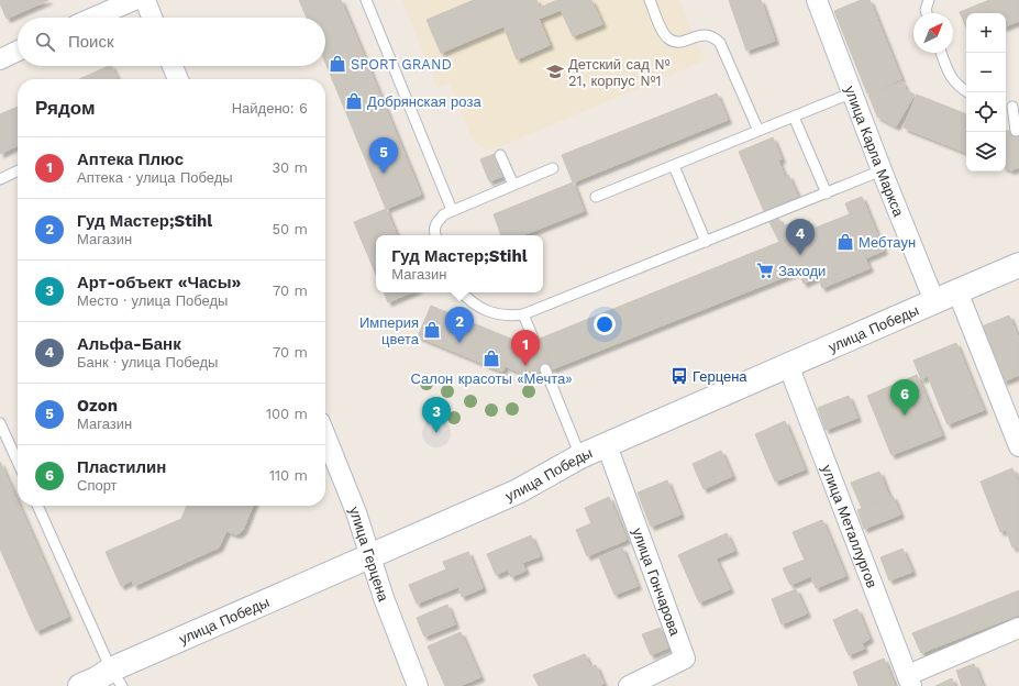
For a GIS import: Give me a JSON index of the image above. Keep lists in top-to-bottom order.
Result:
{
  "streets": {
    "street": [
      "улица Карла Маркса",
      "улица Победы",
      "улица Металлургов",
      "улица Герцена",
      "улица Гончарова"
    ]
  },
  "crossings": [
    ["улица Карла Маркса", "улица Победы"],
    ["улица Победы", "улица Металлургов"],
    ["улица Победы", "улица Герцена"],
    ["улица Победы", "улица Гончарова"]
  ],
  "places": {
    "shop": [
      "SPORT GRAND",
      "Добрянская роза",
      "Мебтаун",
      "Империя цвета",
      "Салон красоты «Мечта»"
    ],
    "school or university": ["Детский сад № 21, корпус №1"],
    "supermarket": ["Заходи"],
    "bus stop": ["Герцена"]
  },
  "north": "top right",
  "page": {
    "map_buttons": ["+", "−"],
    "search": "Поиск",
    "heading": ["Рядом", "Найдено: 6"],
    "list": [
      {
        "mark": "1",
        "name": "Аптека Плюс",
        "note": "Аптека · улица Победы",
        "value": "30 m"
      },
      {
        "mark": "2",
        "name": "Гуд Мастер;Stihl",
        "note": "Магазин",
        "value": "50 m"
      },
      {
        "mark": "3",
        "name": "Арт-объект «Часы»",
        "note": "Место · улица Победы",
        "value": "70 m"
      },
      {
        "mark": "4",
        "name": "Альфа-Банк",
        "note": "Банк · улица Победы",
        "value": "70 m"
      },
      {
        "mark": "5",
        "name": "Ozon",
        "note": "Магазин",
        "value": "100 m"
      },
      {
        "mark": "6",
        "name": "Пластилин",
        "note": "Спорт",
        "value": "110 m"
      }
    ],
    "pins": [
      "5",
      "4",
      "2",
      "1",
      "6",
      "3"
    ],
    "popup": ["Гуд Мастер;Stihl", "Магазин"]
  }
}
